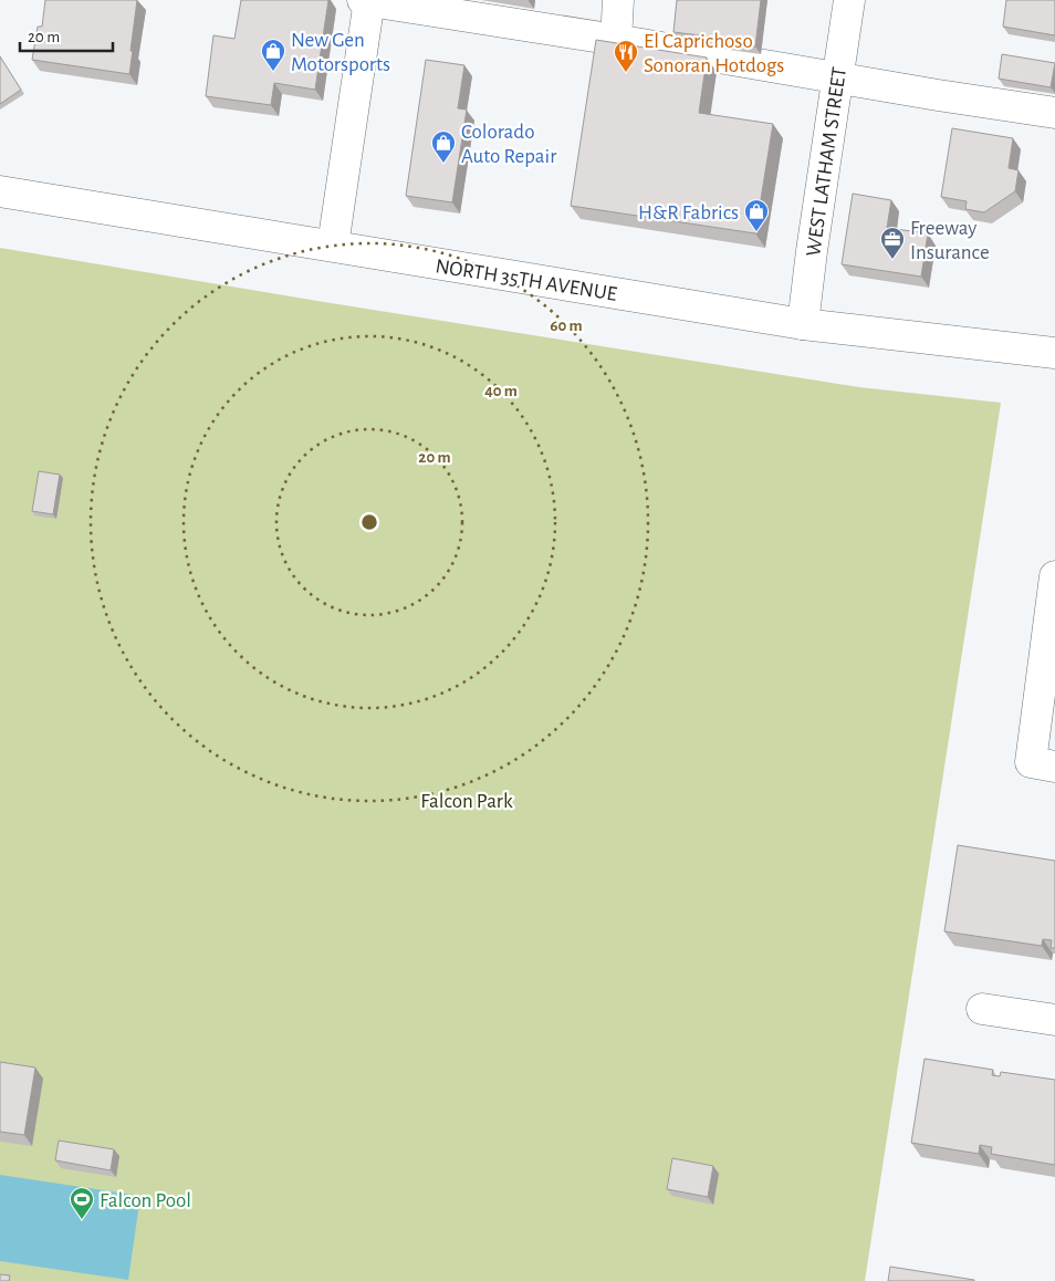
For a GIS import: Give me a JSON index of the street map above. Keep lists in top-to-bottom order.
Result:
{
  "streets": {
    "main road": ["WEST LATHAM STREET", "NORTH 35TH AVENUE"]
  },
  "crossings": [
    ["WEST LATHAM STREET", "NORTH 35TH AVENUE"]
  ],
  "parks": ["Falcon Park"],
  "places": {
    "shop": ["New Gen Motorsports", "Colorado Auto Repair", "H&R Fabrics"],
    "restaurant": ["El Caprichoso Sonoran Hotdogs"],
    "office": ["Freeway Insurance"],
    "sports": ["Falcon Pool"]
  },
  "scale_bar": "20 m",
  "rings": ["60 m", "40 m", "20 m"]
}
